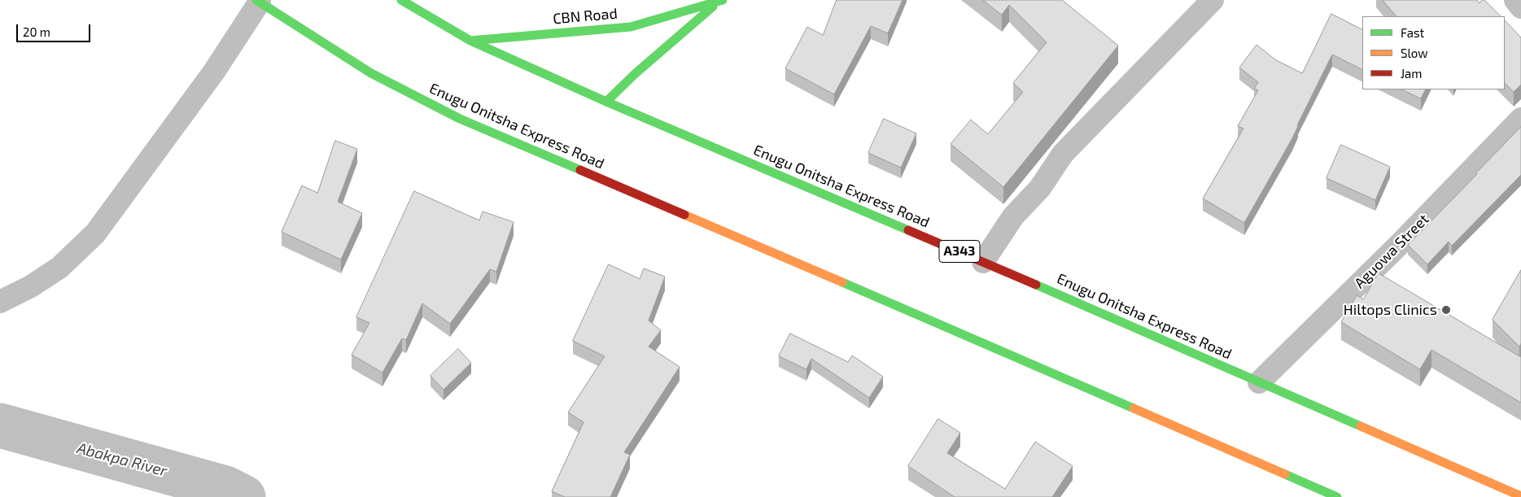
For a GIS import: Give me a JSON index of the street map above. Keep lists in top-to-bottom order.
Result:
{
  "streets": {
    "main road": ["CBN Road", "Enugu Onitsha Express Road", "A343"],
    "street": ["Aguowa Street"]
  },
  "crossings": [
    ["CBN Road", "Enugu Onitsha Express Road"],
    ["Enugu Onitsha Express Road", "Aguowa Street"]
  ],
  "water": ["Abakpa River"],
  "places": ["Hiltops Clinics"],
  "legend": ["Fast", "Slow", "Jam"],
  "scale_bar": "20 m"
}
